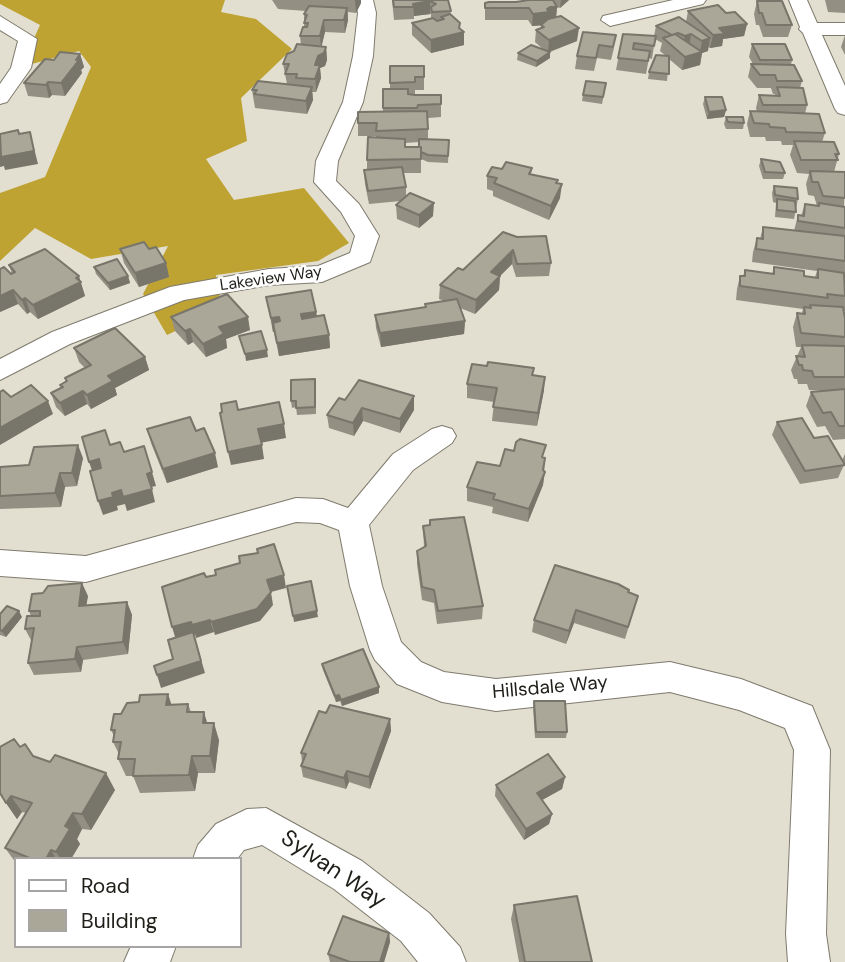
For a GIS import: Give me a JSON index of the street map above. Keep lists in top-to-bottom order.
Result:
{
  "streets": {
    "street": ["Lakeview Way", "Hillsdale Way", "Sylvan Way"]
  },
  "legend": ["Road", "Building"]
}
